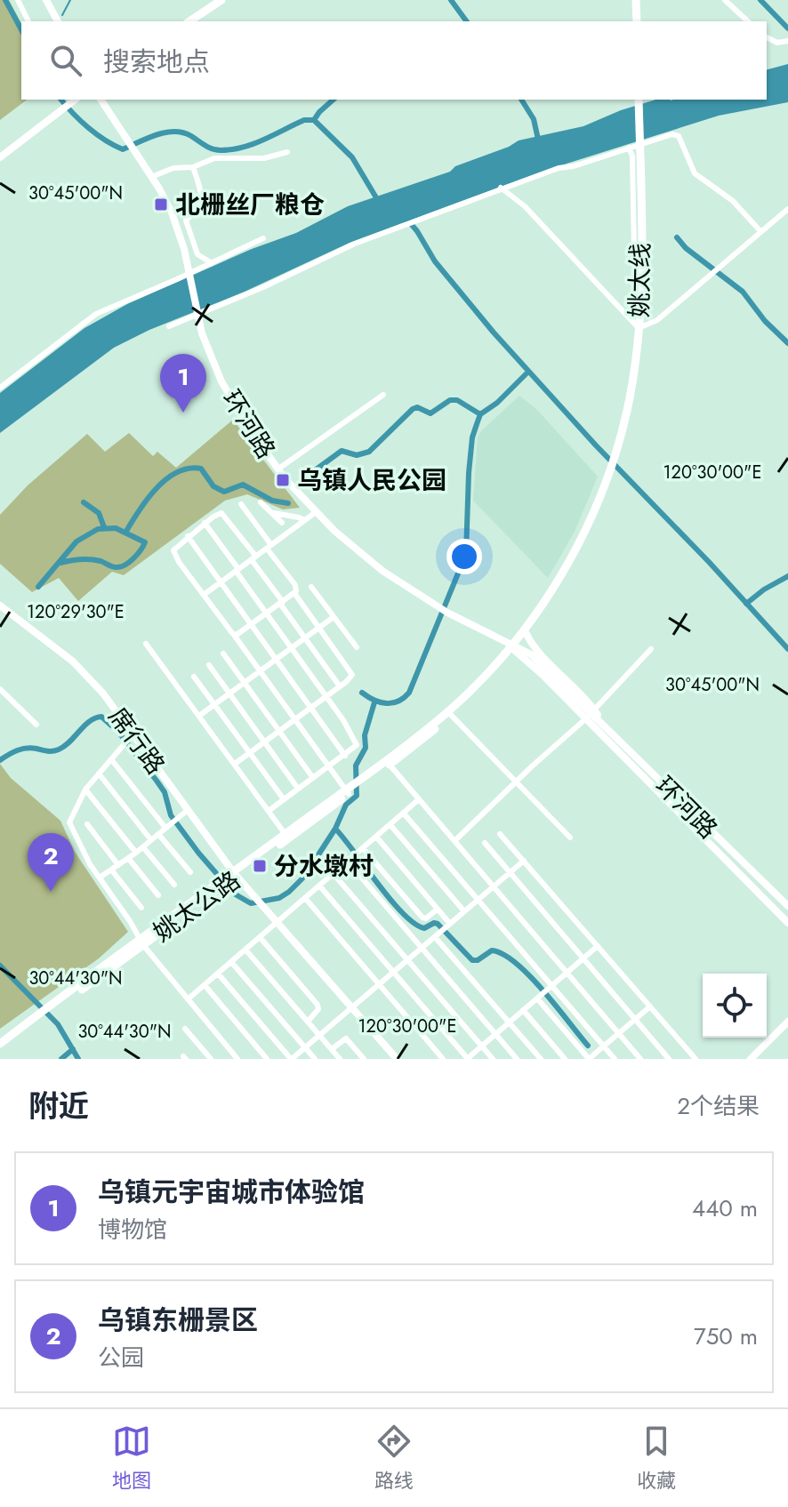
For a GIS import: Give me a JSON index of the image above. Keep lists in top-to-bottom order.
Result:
{
  "streets": {
    "main road": ["姚太线", "姚太公路"],
    "street": ["环河路", "席行路"]
  },
  "crossings": [
    ["姚太线", "环河路"],
    ["姚太线", "姚太公路"],
    ["环河路", "姚太公路"],
    ["席行路", "姚太公路"]
  ],
  "places": {
    "transit": ["北栅丝厂粮仓", "乌镇人民公园", "分水墩村"]
  },
  "page": {
    "search": "搜索地点",
    "pins": ["1", "2"],
    "heading": ["附近", "2个结果"],
    "list": [
      {
        "mark": "1",
        "name": "乌镇元宇宙城市体验馆",
        "note": "博物馆",
        "value": "440 m"
      },
      {
        "mark": "2",
        "name": "乌镇东栅景区",
        "note": "公园",
        "value": "750 m"
      }
    ],
    "nav": ["地图", "路线", "收藏"]
  },
  "coordinates": [
    "30°45'00\"N",
    "120°30'00\"E",
    "120°29'30\"E",
    "30°44'30\"N"
  ]
}
